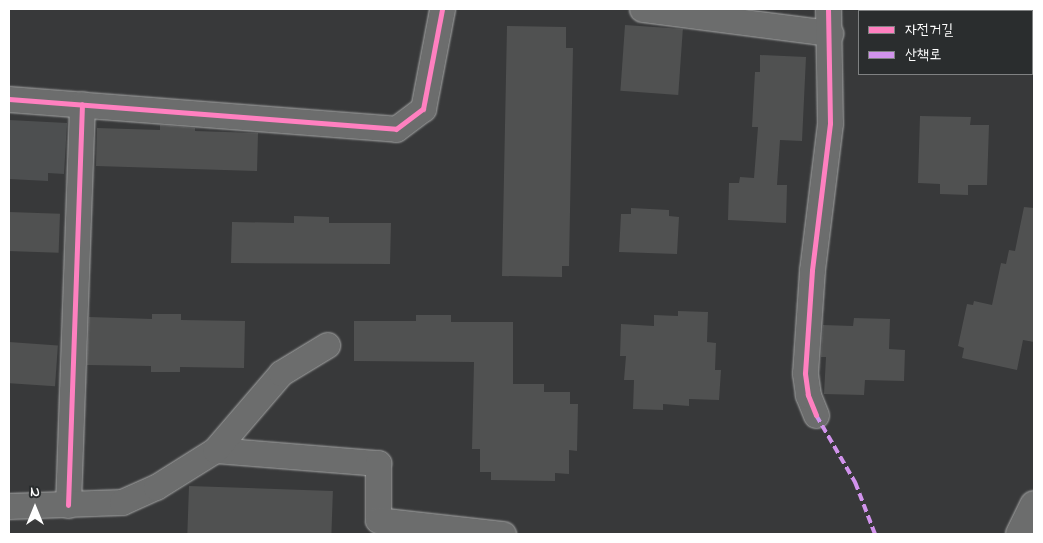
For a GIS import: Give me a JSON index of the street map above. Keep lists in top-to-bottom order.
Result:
{
  "legend": ["자전거길", "산책로"],
  "north": "top"
}
